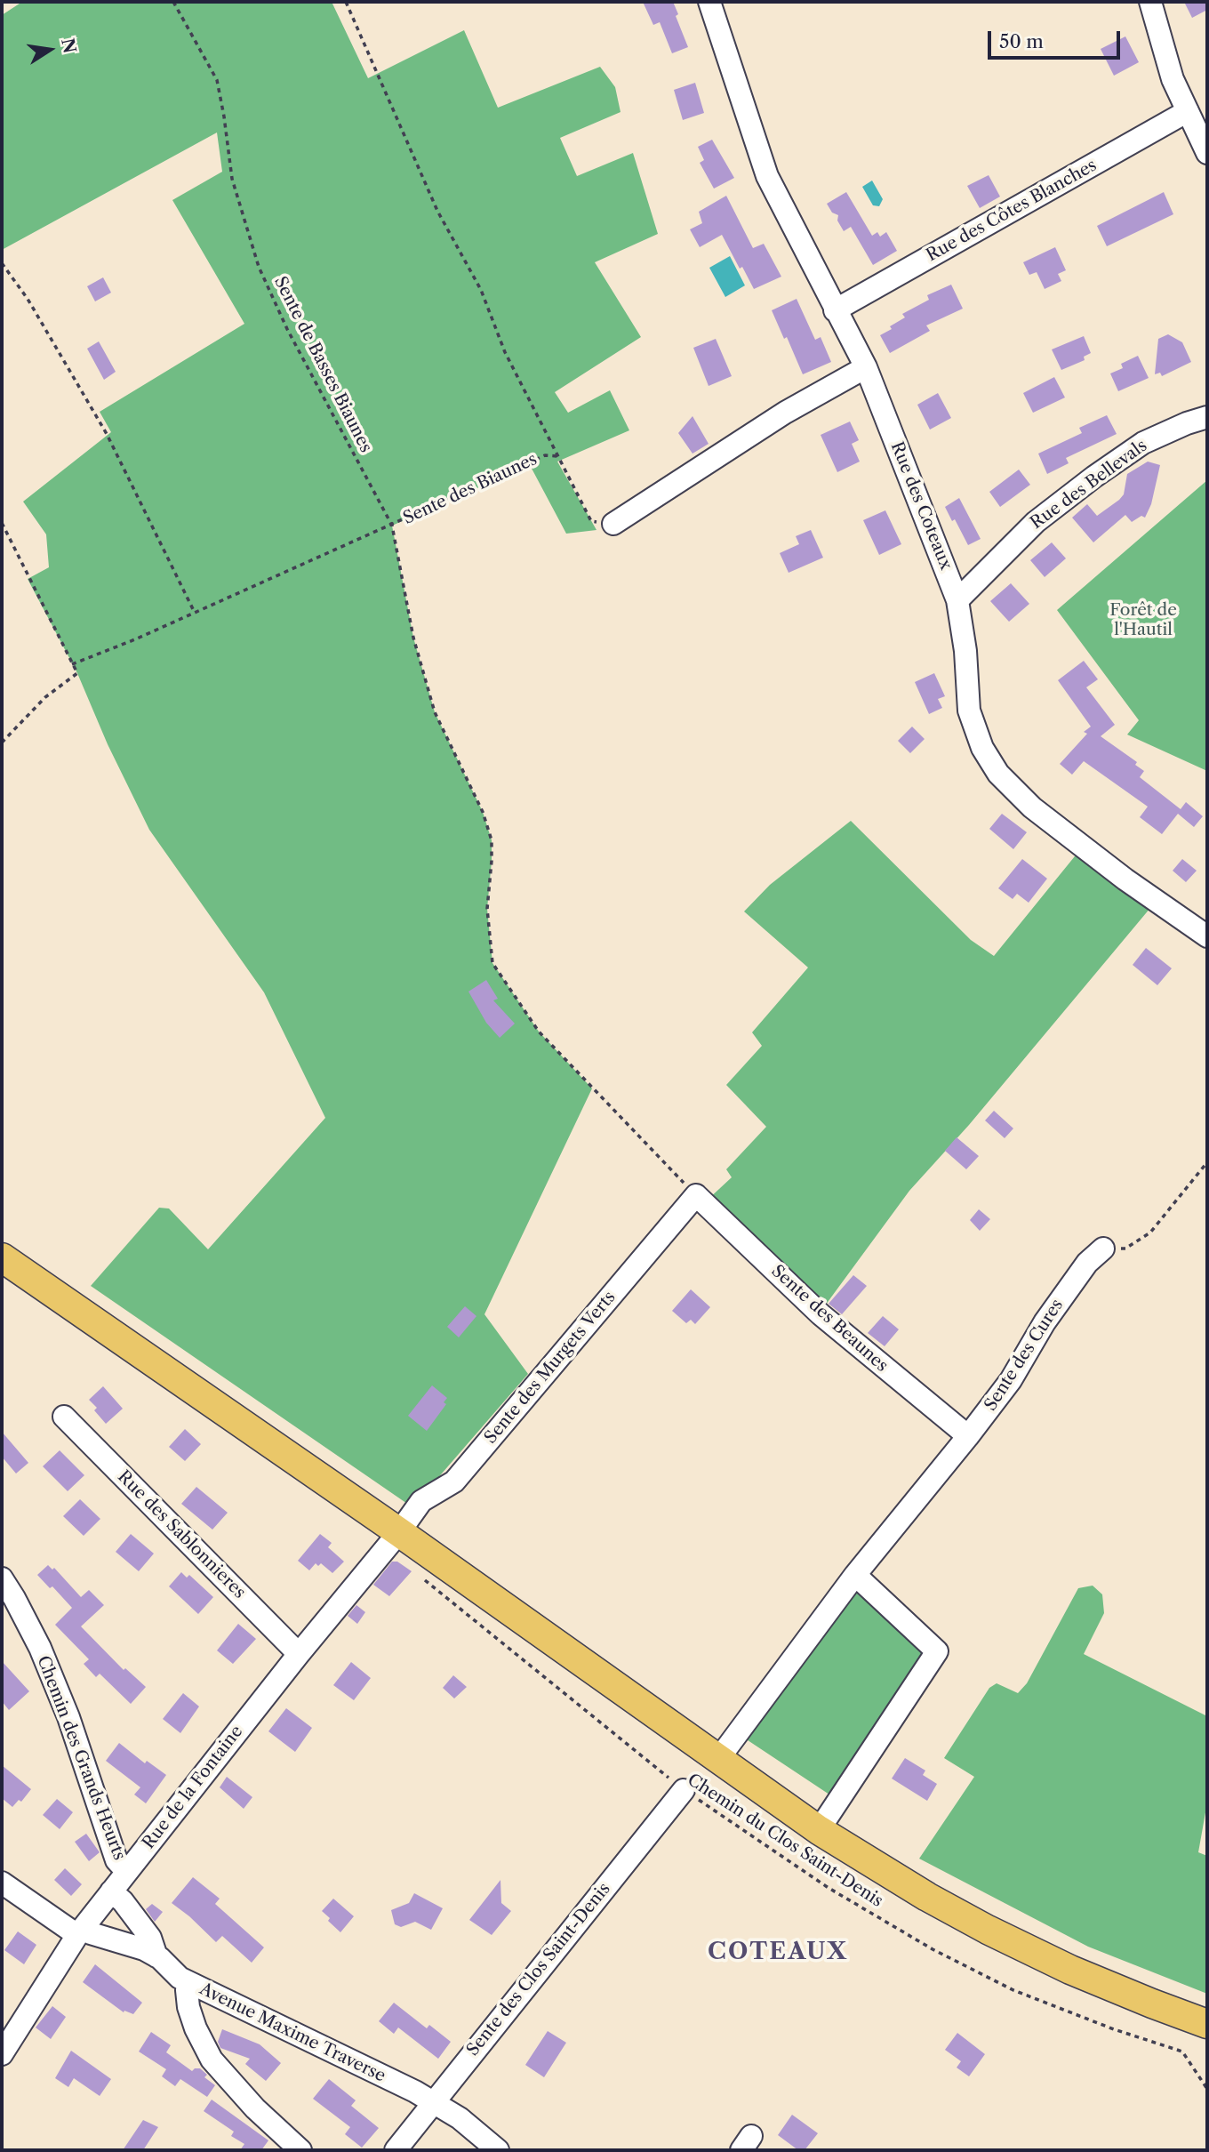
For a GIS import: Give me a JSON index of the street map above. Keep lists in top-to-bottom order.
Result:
{
  "streets": {
    "street": [
      "Rue des Côtes Blanches",
      "Rue des Bellevals",
      "Rue des Coteaux",
      "Sente des Beaunes",
      "Sente des Cures",
      "Sente des Murgets Verts",
      "Rue des Sablonnieres",
      "Chemin des Grands Heurts",
      "Rue de la Fontaine",
      "Sente des Clos Saint-Denis",
      "Avenue Maxime Traverse"
    ],
    "path": ["Sente de Basses Biaunes", "Sente des Biaunes", "Chemin du Clos Saint-Denis"]
  },
  "crossings": [
    ["Rue des Côtes Blanches", "Rue des Coteaux"],
    ["Sente de Basses Biaunes", "Sente des Biaunes"],
    ["Sente de Basses Biaunes", "Sente des Beaunes"],
    ["Sente de Basses Biaunes", "Sente des Murgets Verts"],
    ["Rue des Bellevals", "Rue des Coteaux"],
    ["Sente des Beaunes", "Sente des Cures"],
    ["Sente des Beaunes", "Sente des Murgets Verts"],
    ["Sente des Murgets Verts", "Rue de la Fontaine"],
    ["Rue des Sablonnieres", "Rue de la Fontaine"],
    ["Chemin des Grands Heurts", "Rue de la Fontaine"],
    ["Rue de la Fontaine", "Avenue Maxime Traverse"],
    ["Chemin du Clos Saint-Denis", "Sente des Clos Saint-Denis"],
    ["Sente des Clos Saint-Denis", "Avenue Maxime Traverse"]
  ],
  "districts": ["COTEAUX"],
  "parks": ["Forêt de l'Hautil"],
  "scale_bar": "50 m",
  "north": "right"
}
